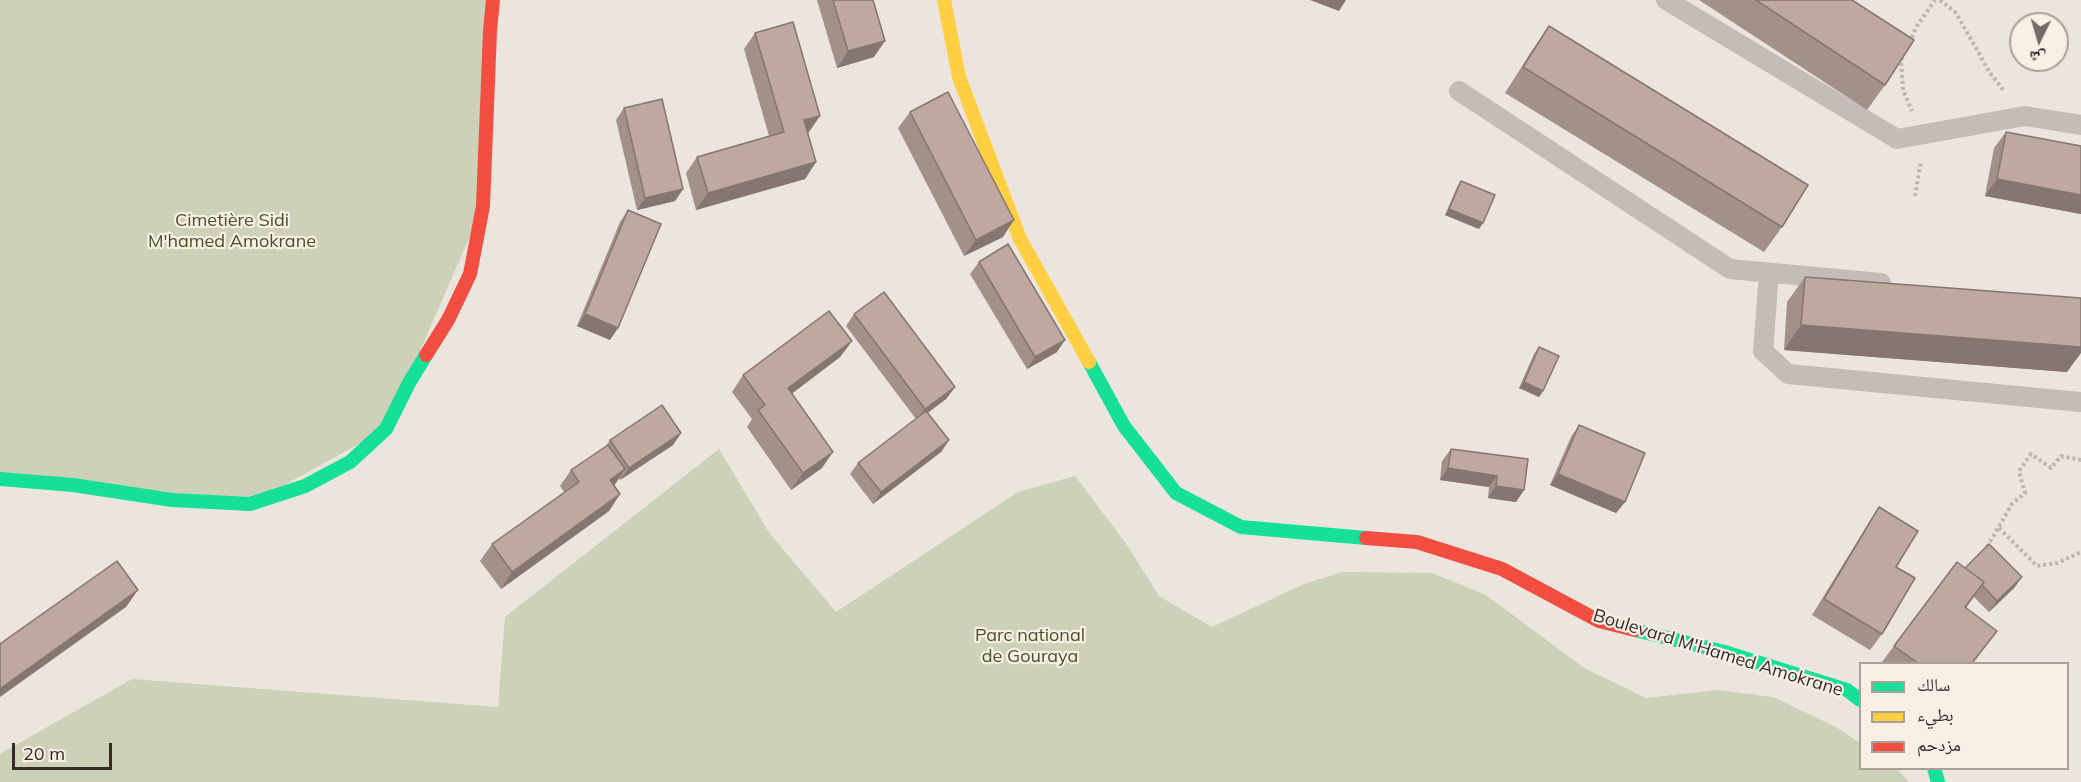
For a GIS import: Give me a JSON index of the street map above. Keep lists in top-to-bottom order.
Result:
{
  "streets": {
    "main road": ["Boulevard M'Hamed Amokrane"]
  },
  "parks": ["Cimetière Sidi M'hamed Amokrane", "Parc national de Gouraya"],
  "legend": ["سالك", "بطيء", "مزدحم"],
  "scale_bar": "20 m",
  "north": "bottom"
}
